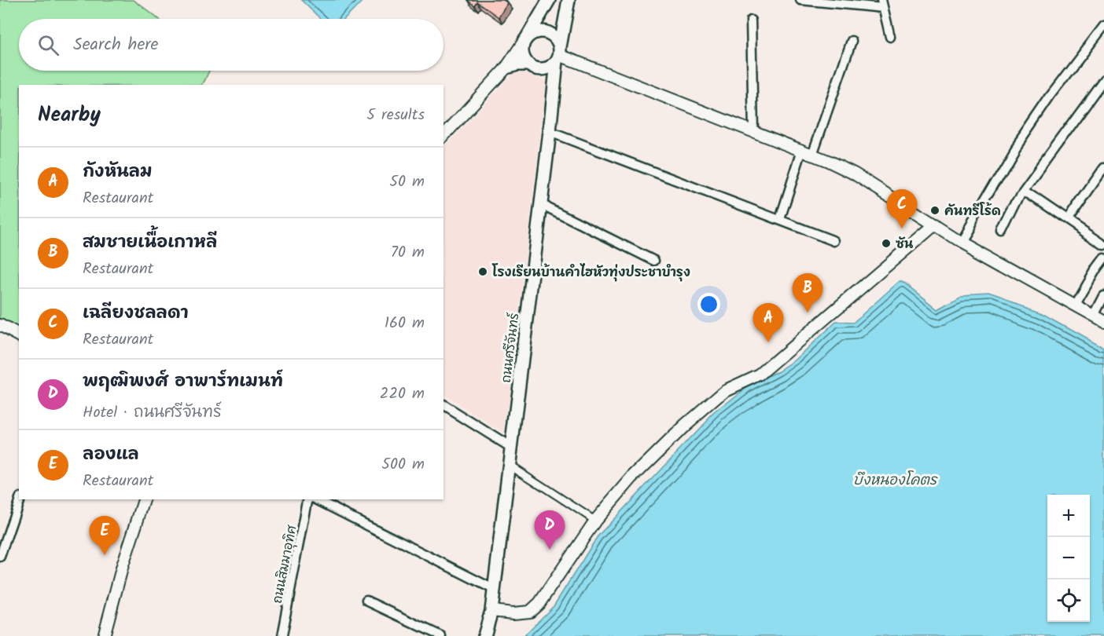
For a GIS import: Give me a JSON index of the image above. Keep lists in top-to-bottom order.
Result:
{
  "streets": {
    "main road": ["ถนนศรีจันทร์"],
    "street": ["ถนนสิมมาอุทิศ"]
  },
  "water": ["บึงหนองโคตร"],
  "places": ["คันทรีโร้ด", "ซัน", "โรงเรียนบ้านคำไฮหัวทุ่งประชาบำรุง"],
  "page": {
    "search": "Search here",
    "heading": ["Nearby", "5 results"],
    "list": [
      {
        "mark": "A",
        "name": "กังหันลม",
        "note": "Restaurant",
        "value": "50 m"
      },
      {
        "mark": "B",
        "name": "สมชายเนื้อเกาหลี",
        "note": "Restaurant",
        "value": "70 m"
      },
      {
        "mark": "C",
        "name": "เฉลียงชลลดา",
        "note": "Restaurant",
        "value": "160 m"
      },
      {
        "mark": "D",
        "name": "พฤฒิพงศ์ อาพาร์ทเมนท์",
        "note": "Hotel · ถนนศรีจันทร์",
        "value": "220 m"
      },
      {
        "mark": "E",
        "name": "ลองแล",
        "note": "Restaurant",
        "value": "500 m"
      }
    ],
    "pins": [
      "C",
      "B",
      "A",
      "D",
      "E"
    ],
    "map_buttons": ["+", "−"]
  }
}
